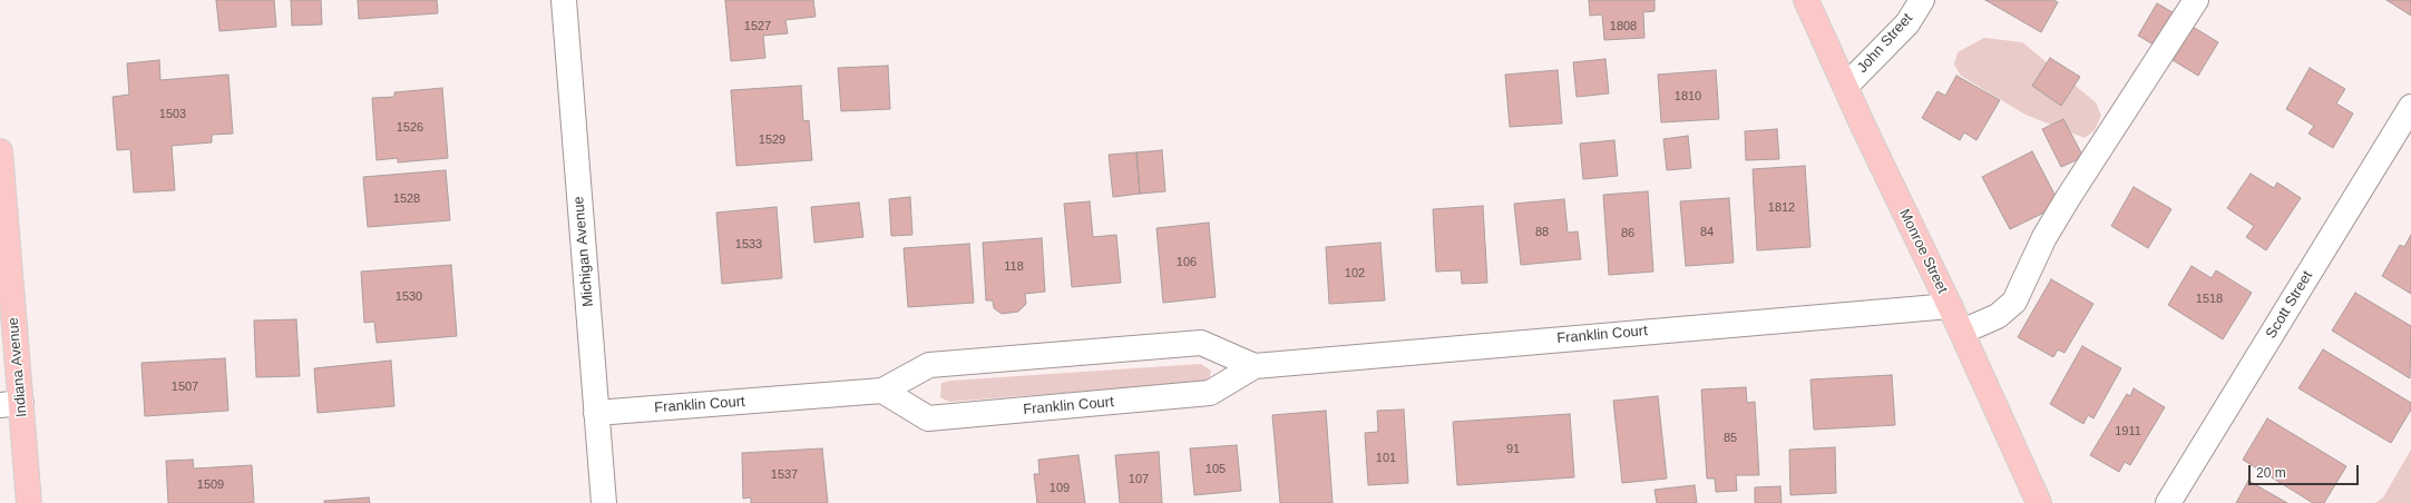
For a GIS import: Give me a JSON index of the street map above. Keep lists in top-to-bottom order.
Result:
{
  "streets": {
    "main road": ["Monroe Street", "Indiana Avenue"],
    "street": [
      "John Street",
      "Michigan Avenue",
      "Scott Street",
      "Franklin Court"
    ]
  },
  "crossings": [
    ["John Street", "Monroe Street"],
    ["Michigan Avenue", "Franklin Court"],
    ["Monroe Street", "Franklin Court"]
  ],
  "house_numbers": [
    "1527",
    "1808",
    "1810",
    "1503",
    "1526",
    "1529",
    "1528",
    "1812",
    "88",
    "84",
    "86",
    "1533",
    "106",
    "118",
    "102",
    "1530",
    "1518",
    "1507",
    "1911",
    "85",
    "91",
    "101",
    "105",
    "1537",
    "107",
    "1509",
    "109"
  ],
  "scale_bar": "20 m"
}
